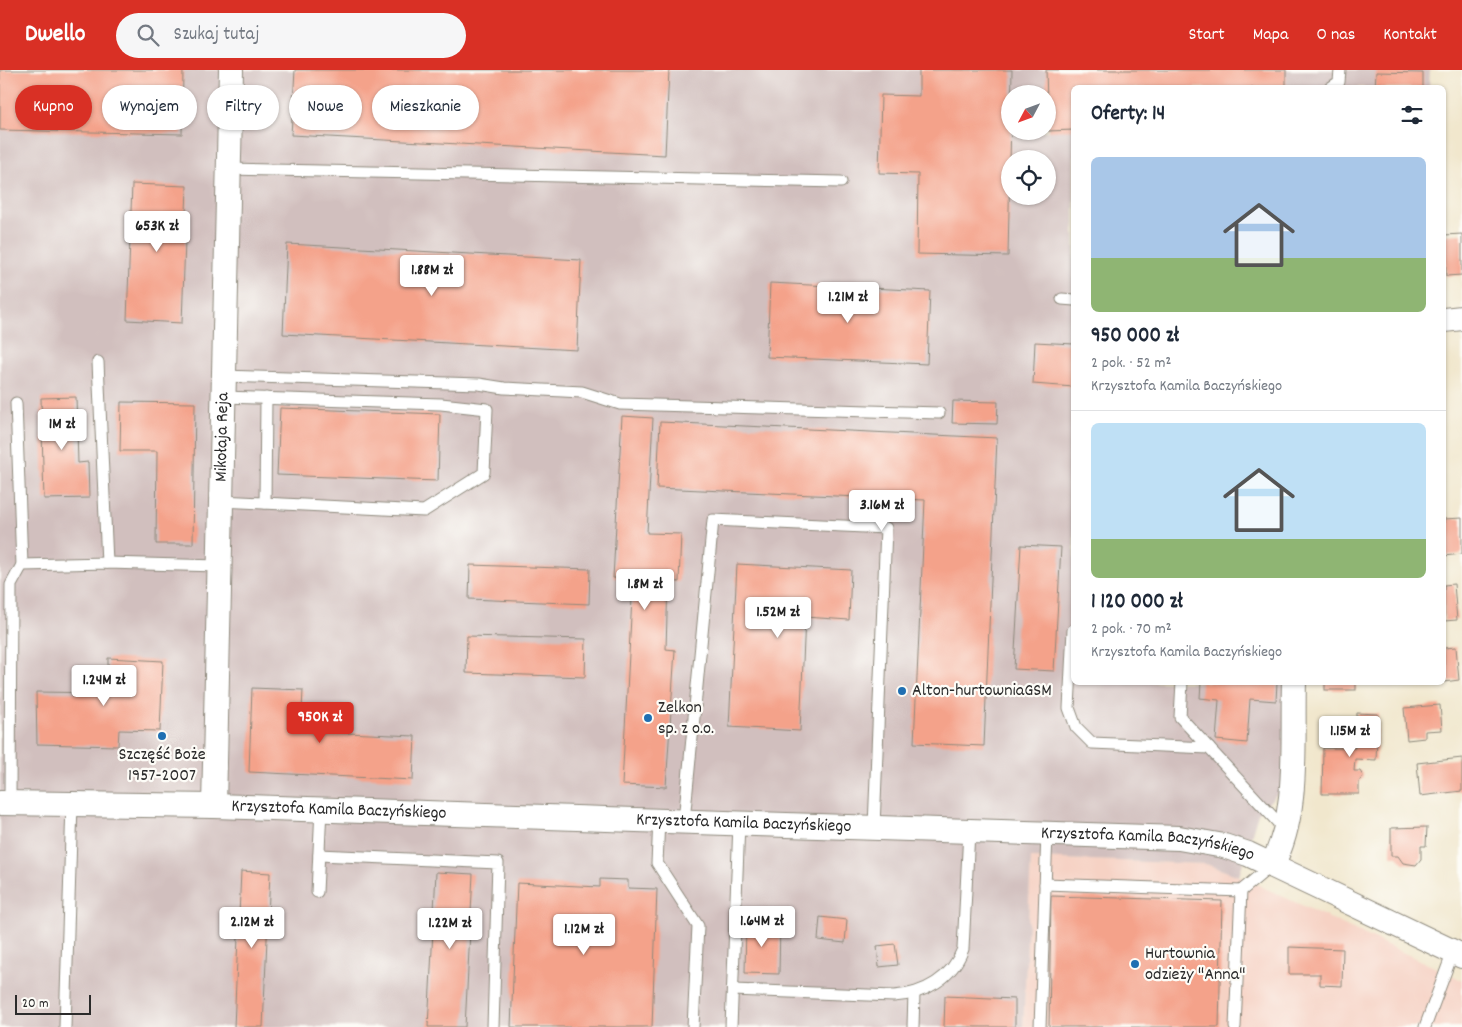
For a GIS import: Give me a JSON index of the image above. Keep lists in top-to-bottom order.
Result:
{
  "streets": {
    "street": ["Mikołaja Reja", "Krzysztofa Kamila Baczyńskiego"]
  },
  "crossings": [
    ["Mikołaja Reja", "Krzysztofa Kamila Baczyńskiego"]
  ],
  "places": [
    "Alton-hurtowniaGSM",
    "Zelkon sp. z o.o.",
    "Szczęść Boże 1957-2007",
    "Hurtownia odzieży \"Anna\""
  ],
  "scale_bar": "20 m",
  "north": "bottom left",
  "page": {
    "header": "Dwello",
    "search": "Szukaj tutaj",
    "nav": [
      "Start",
      "Mapa",
      "O nas",
      "Kontakt"
    ],
    "chip": [
      "Kupno",
      "Wynajem",
      "Filtry",
      "Nowe",
      "Mieszkanie"
    ],
    "heading": "Oferty: 14",
    "list": [
      {
        "name": "950 000 zł",
        "note": "2 pok. · 52 m² · Krzysztofa Kamila Baczyńskiego"
      },
      {
        "name": "1 120 000 zł",
        "note": "2 pok. · 70 m² · Krzysztofa Kamila Baczyńskiego"
      }
    ],
    "price": [
      "653K zł",
      "1.88M zł",
      "1.21M zł",
      "1M zł",
      "3.16M zł",
      "1.8M zł",
      "1.52M zł",
      "1.24M zł",
      "950K zł",
      "1.15M zł",
      "1.64M zł",
      "2.12M zł",
      "1.22M zł",
      "1.12M zł"
    ],
    "scale": "20 m"
  }
}
